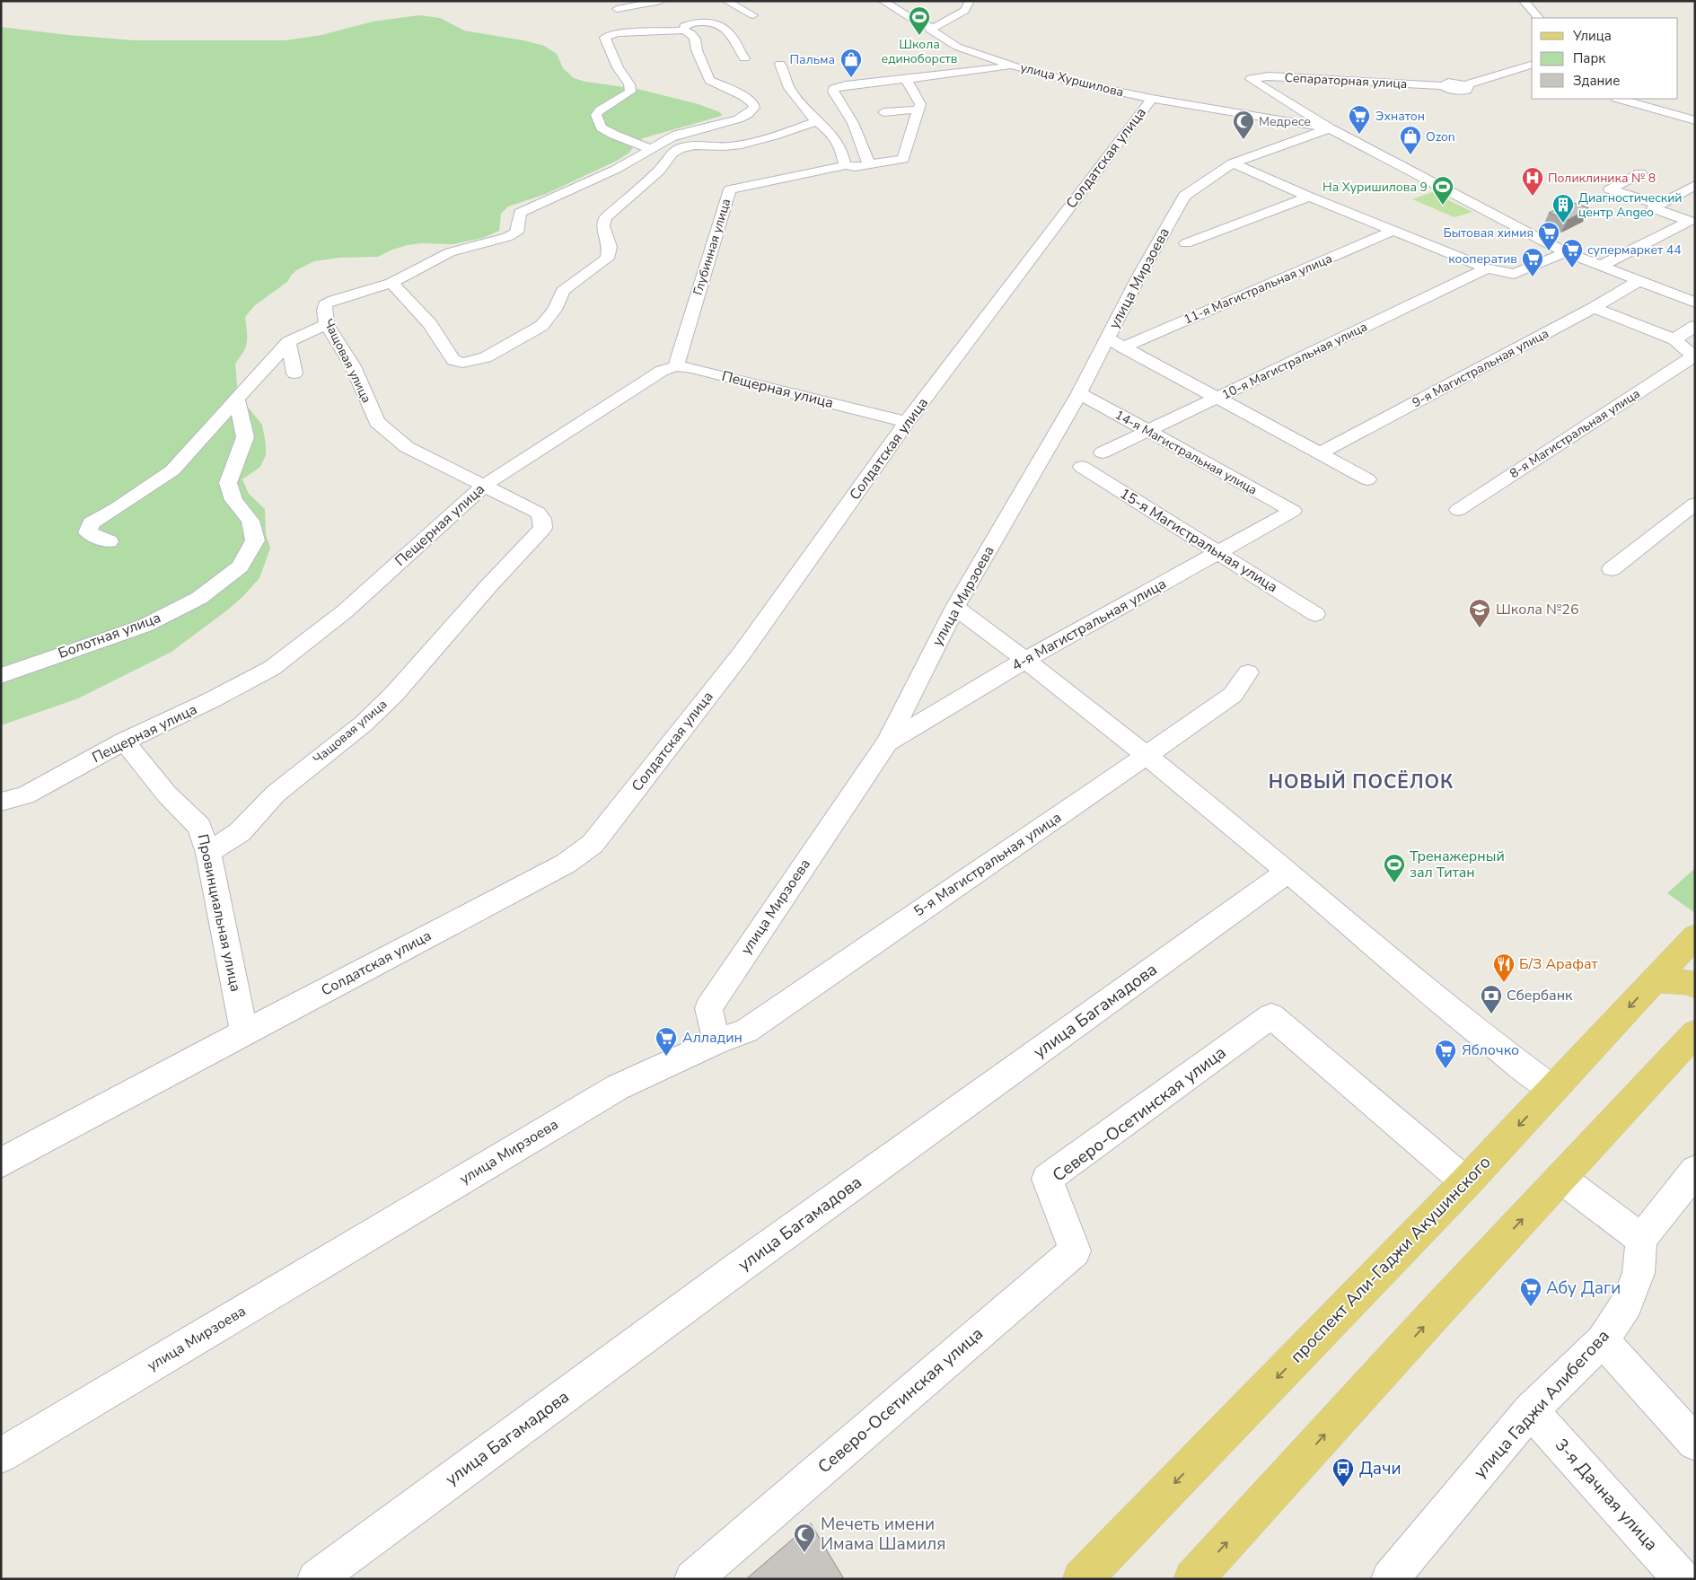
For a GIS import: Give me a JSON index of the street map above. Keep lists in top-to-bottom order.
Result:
{
  "streets": {
    "main road": ["проспект Али-Гаджи Акушинского"],
    "street": [
      "улица Хуршилова",
      "Сепараторная улица",
      "Солдатская улица",
      "Глубинная улица",
      "улица Мирзоева",
      "11-я Магистральная улица",
      "Чащовая улица",
      "10-я Магистральная улица",
      "9-я Магистральная улица",
      "Пещерная улица",
      "8-я Магистральная улица",
      "14-я Магистральная улица",
      "15-я Магистральная улица",
      "4-я Магистральная улица",
      "Болотная улица",
      "5-я Магистральная улица",
      "Провинциальная улица",
      "улица Багамадова",
      "Северо-Осетинская улица",
      "улица Гаджи Алибегова",
      "3-я Дачная улица"
    ]
  },
  "crossings": [
    ["улица Хуршилова", "Сепараторная улица"],
    ["улица Хуршилова", "Солдатская улица"],
    ["улица Хуршилова", "улица Мирзоева"],
    ["Сепараторная улица", "улица Мирзоева"],
    ["Солдатская улица", "Пещерная улица"],
    ["Солдатская улица", "Провинциальная улица"],
    ["Глубинная улица", "Пещерная улица"],
    ["улица Мирзоева", "11-я Магистральная улица"],
    ["улица Мирзоева", "14-я Магистральная улица"],
    ["улица Мирзоева", "4-я Магистральная улица"],
    ["улица Мирзоева", "5-я Магистральная улица"],
    ["Чащовая улица", "Пещерная улица"],
    ["Чащовая улица", "Провинциальная улица"],
    ["10-я Магистральная улица", "14-я Магистральная улица"],
    ["Пещерная улица", "Провинциальная улица"],
    ["14-я Магистральная улица", "4-я Магистральная улица"],
    ["15-я Магистральная улица", "4-я Магистральная улица"],
    ["Северо-Осетинская улица", "проспект Али-Гаджи Акушинского"],
    ["улица Гаджи Алибегова", "3-я Дачная улица"]
  ],
  "districts": ["НОВЫЙ ПОСЁЛОК"],
  "places": {
    "sports": ["Школа единоборств", "На Хуришилова 9", "Тренажерный зал Титан"],
    "shop": ["Пальма", "Ozon"],
    "supermarket": [
      "Эхнатон",
      "Бытовая химия",
      "супермаркет 44",
      "кооператив",
      "Алладин",
      "Яблочко",
      "Абу Даги"
    ],
    "mosque": ["Медресе", "Мечеть имени Имама Шамиля"],
    "hospital": ["Поликлиника № 8"],
    "building": ["Диагностический центр Angeo"],
    "school or university": ["Школа №26"],
    "restaurant": ["Б/З Арафат"],
    "bank": ["Сбербанк"],
    "bus stop": ["Дачи"]
  },
  "legend": ["Улица", "Парк", "Здание"]
}
